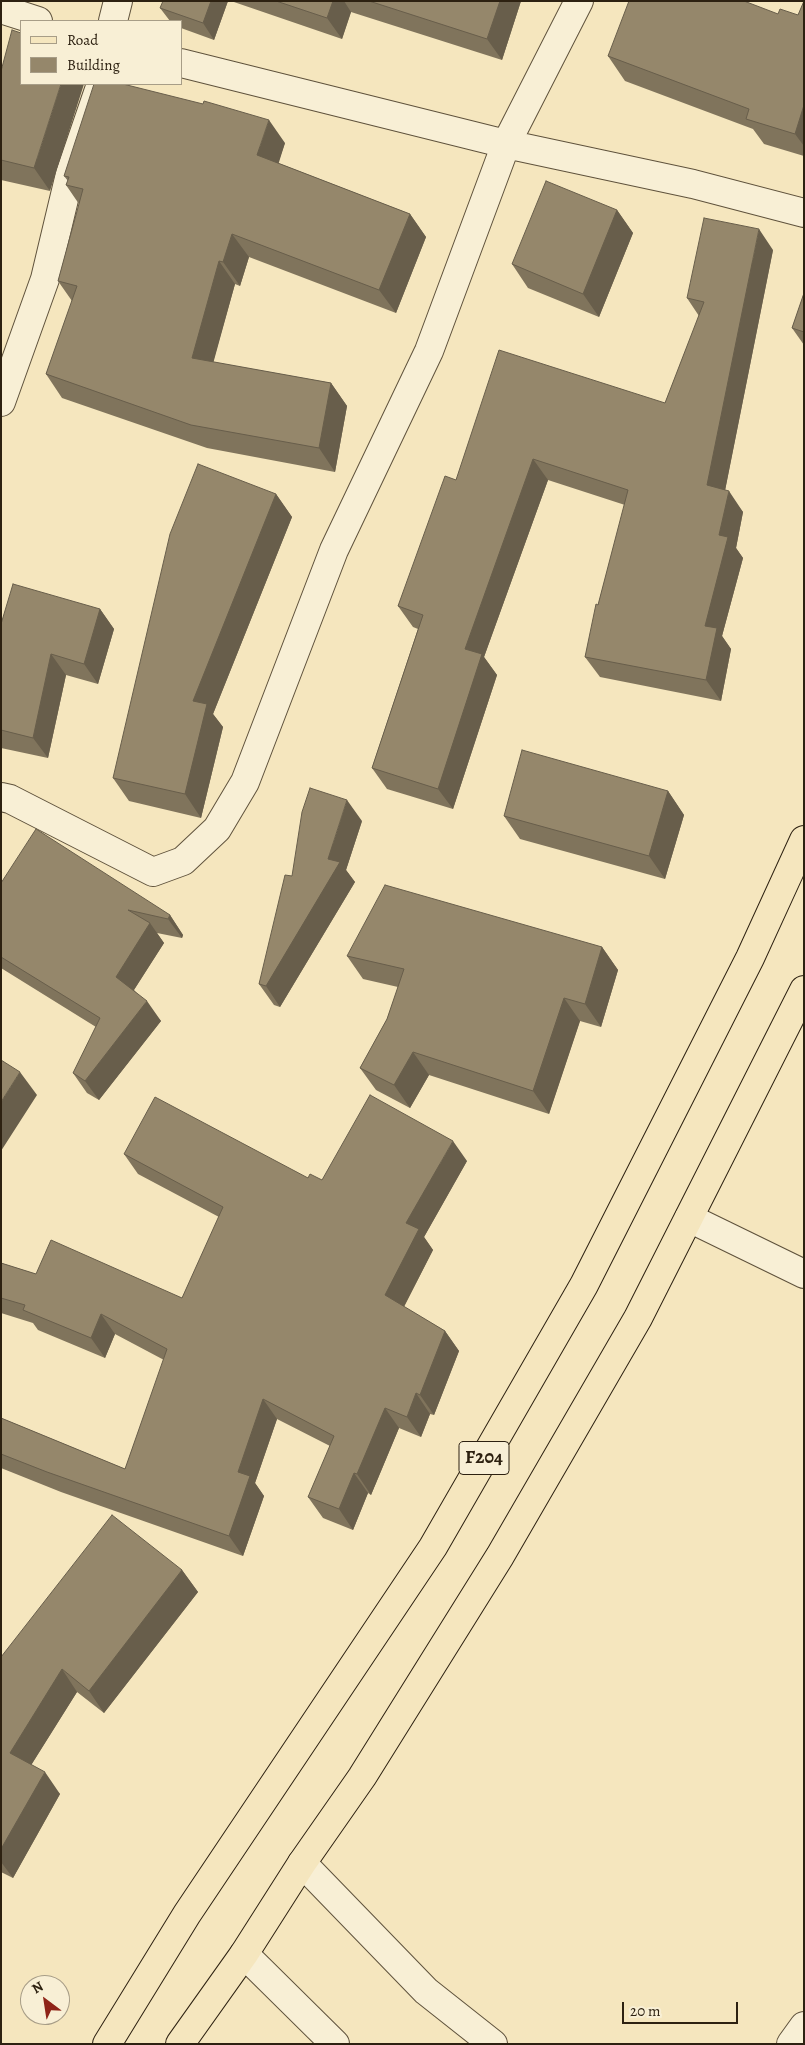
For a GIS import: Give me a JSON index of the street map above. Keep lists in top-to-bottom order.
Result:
{
  "streets": {
    "main road": ["F204"]
  },
  "legend": ["Road", "Building"],
  "scale_bar": "20 m",
  "north": "top left"
}
